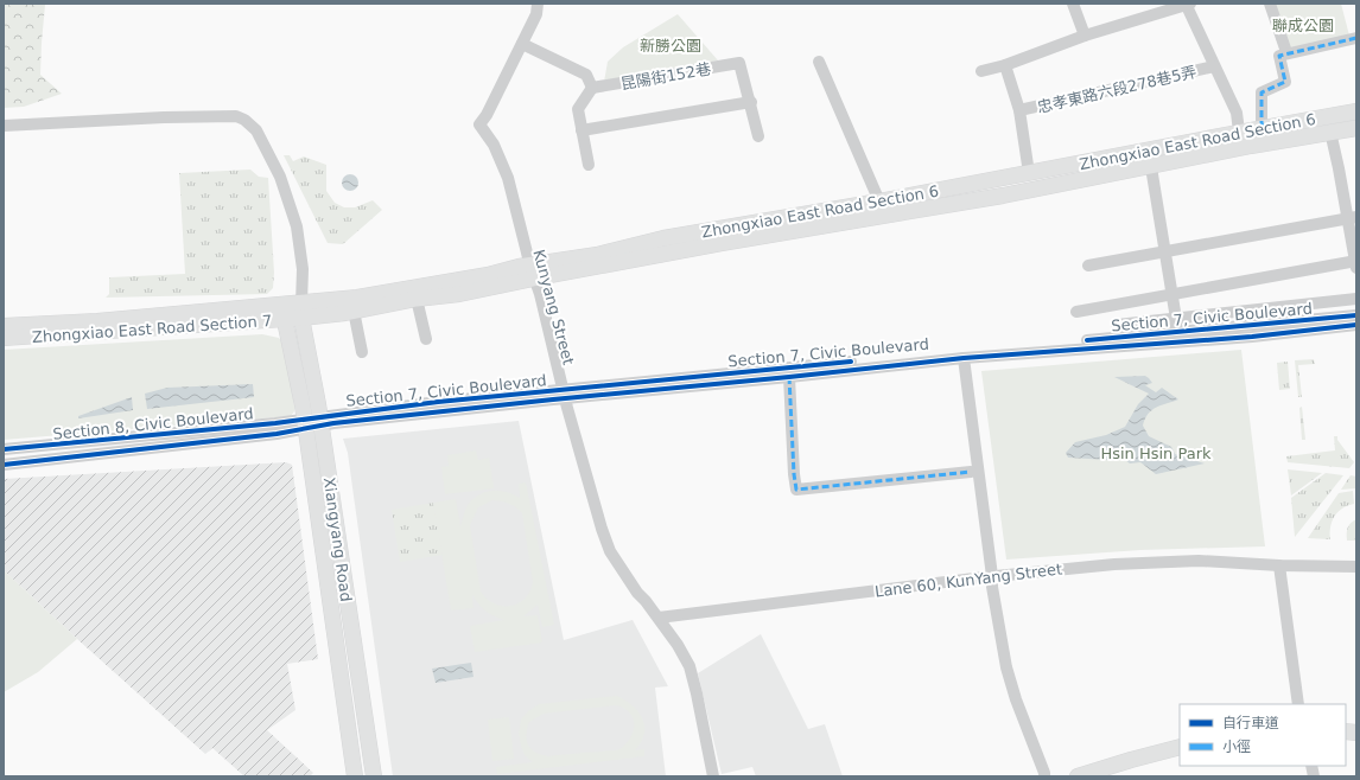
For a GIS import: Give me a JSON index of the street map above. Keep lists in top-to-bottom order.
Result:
{
  "streets": {
    "main road": ["Zhongxiao East Road Section 6", "Zhongxiao East Road Section 7", "Xiangyang Road"],
    "street": [
      "昆陽街152巷",
      "忠孝東路六段278巷5弄",
      "Kunyang Street",
      "Section 7, Civic Boulevard",
      "Section 8, Civic Boulevard",
      "Lane 60, KunYang Street"
    ]
  },
  "crossings": [
    ["Zhongxiao East Road Section 6", "Kunyang Street"],
    ["Zhongxiao East Road Section 6", "Zhongxiao East Road Section 7"],
    ["Zhongxiao East Road Section 6", "Xiangyang Road"],
    ["Kunyang Street", "Section 7, Civic Boulevard"],
    ["Kunyang Street", "Lane 60, KunYang Street"],
    ["Section 7, Civic Boulevard", "Section 8, Civic Boulevard"],
    ["Section 7, Civic Boulevard", "Xiangyang Road"],
    ["Zhongxiao East Road Section 7", "Xiangyang Road"],
    ["Section 8, Civic Boulevard", "Xiangyang Road"]
  ],
  "parks": ["聯成公園", "新勝公園", "Hsin Hsin Park"],
  "legend": ["自行車道", "小徑"]
}
